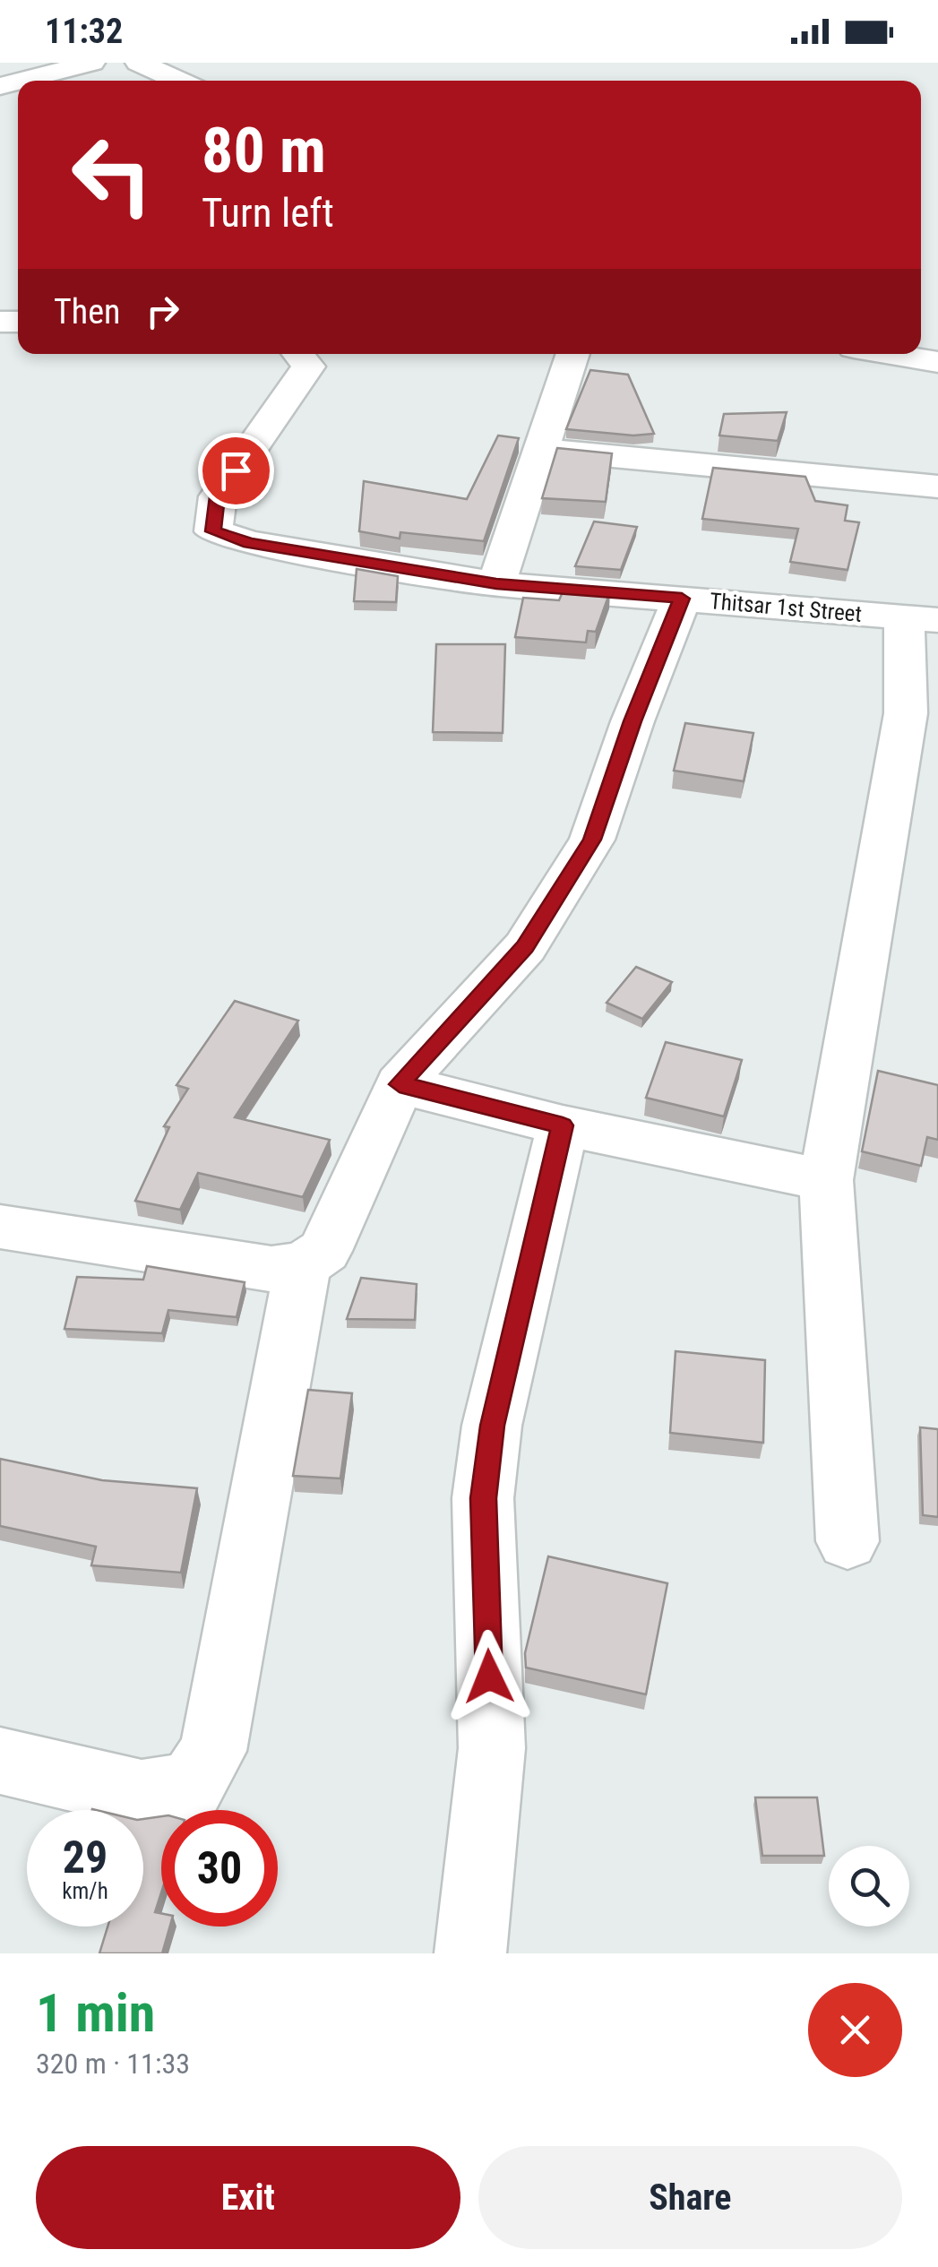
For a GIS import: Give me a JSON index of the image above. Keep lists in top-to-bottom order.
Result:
{
  "streets": {
    "street": ["Thitsar 1st Street"]
  },
  "page": {
    "status": "11:32",
    "turn": ["80 m", "Turn left"],
    "then": "Then",
    "speed": "29 km/h",
    "limit": "30",
    "heading": ["1 min", "320 m · 11:33"],
    "buttons": ["Exit", "Share"]
  }
}
